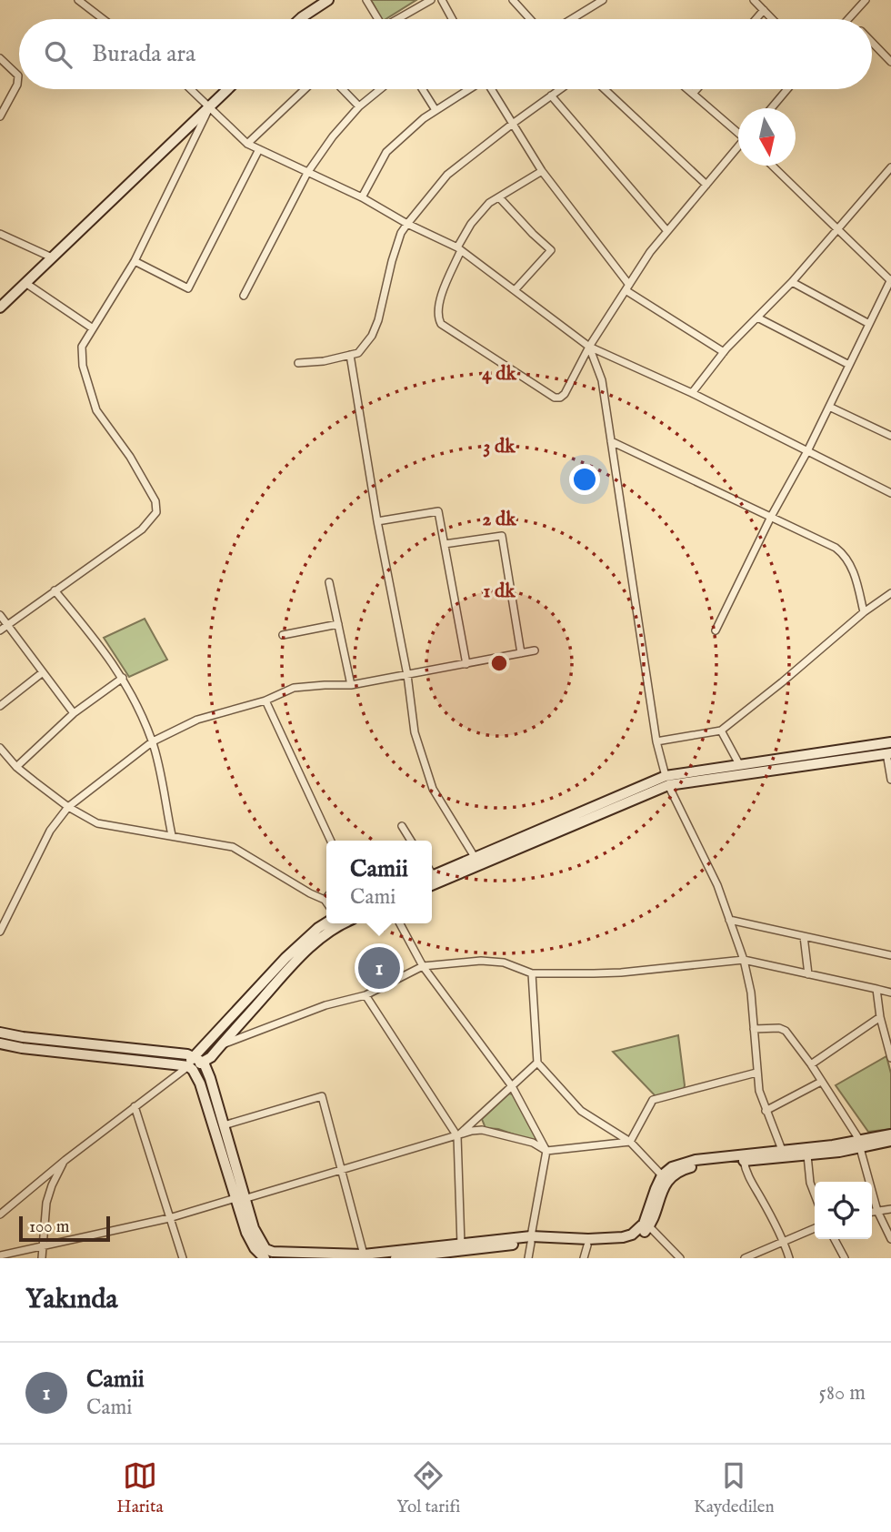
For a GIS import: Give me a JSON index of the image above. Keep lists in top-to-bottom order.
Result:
{
  "scale_bar": "100 m",
  "north": "bottom",
  "page": {
    "search": "Burada ara",
    "popup": ["Camii", "Cami"],
    "pins": "1",
    "scale": "100 m",
    "heading": "Yakında",
    "list": [
      {
        "mark": "1",
        "name": "Camii",
        "note": "Cami",
        "value": "580 m"
      }
    ],
    "nav": ["Harita", "Yol tarifi", "Kaydedilen"]
  },
  "rings": [
    "4 dk",
    "3 dk",
    "2 dk",
    "1 dk"
  ]
}
